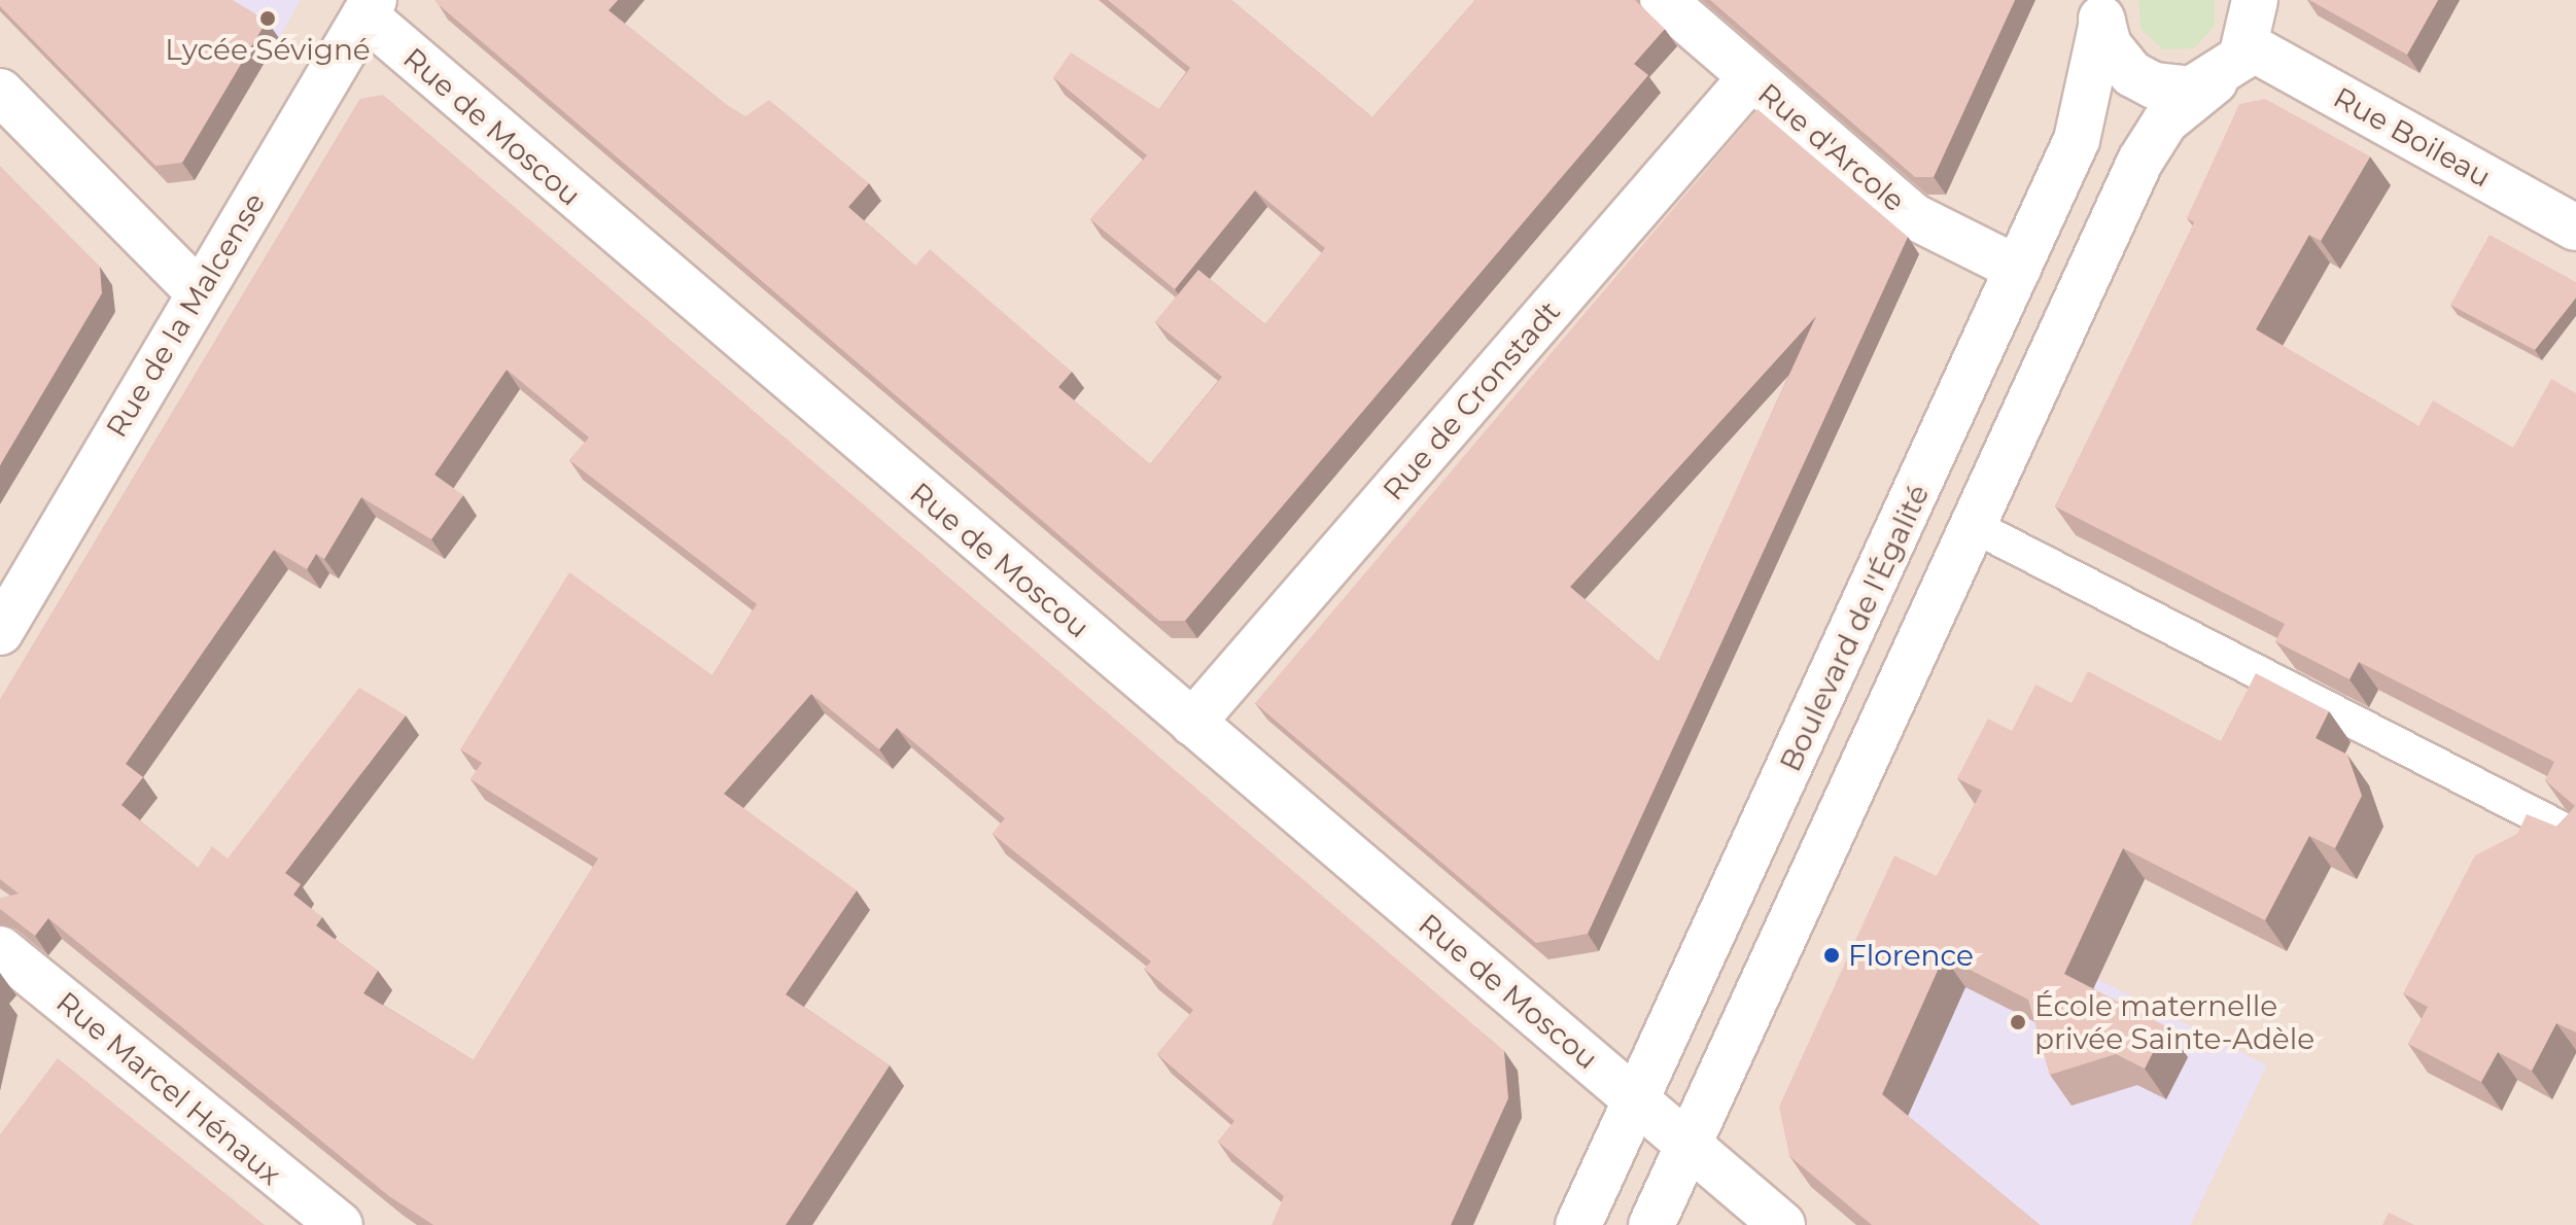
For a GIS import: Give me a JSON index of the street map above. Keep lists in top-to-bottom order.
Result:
{
  "streets": {
    "street": [
      "Rue de Moscou",
      "Rue Boileau",
      "Rue d'Arcole",
      "Rue de la Malcense",
      "Rue de Cronstadt",
      "Boulevard de l'Égalité",
      "Rue Marcel Hénaux"
    ]
  },
  "crossings": [
    ["Rue de Moscou", "Rue de la Malcense"],
    ["Rue de Moscou", "Rue de Cronstadt"],
    ["Rue de Moscou", "Boulevard de l'Égalité"],
    ["Rue d'Arcole", "Rue de Cronstadt"],
    ["Rue d'Arcole", "Boulevard de l'Égalité"]
  ],
  "places": ["Lycée Sévigné", "Florence", "École maternelle privée Sainte-Adèle"]
}
